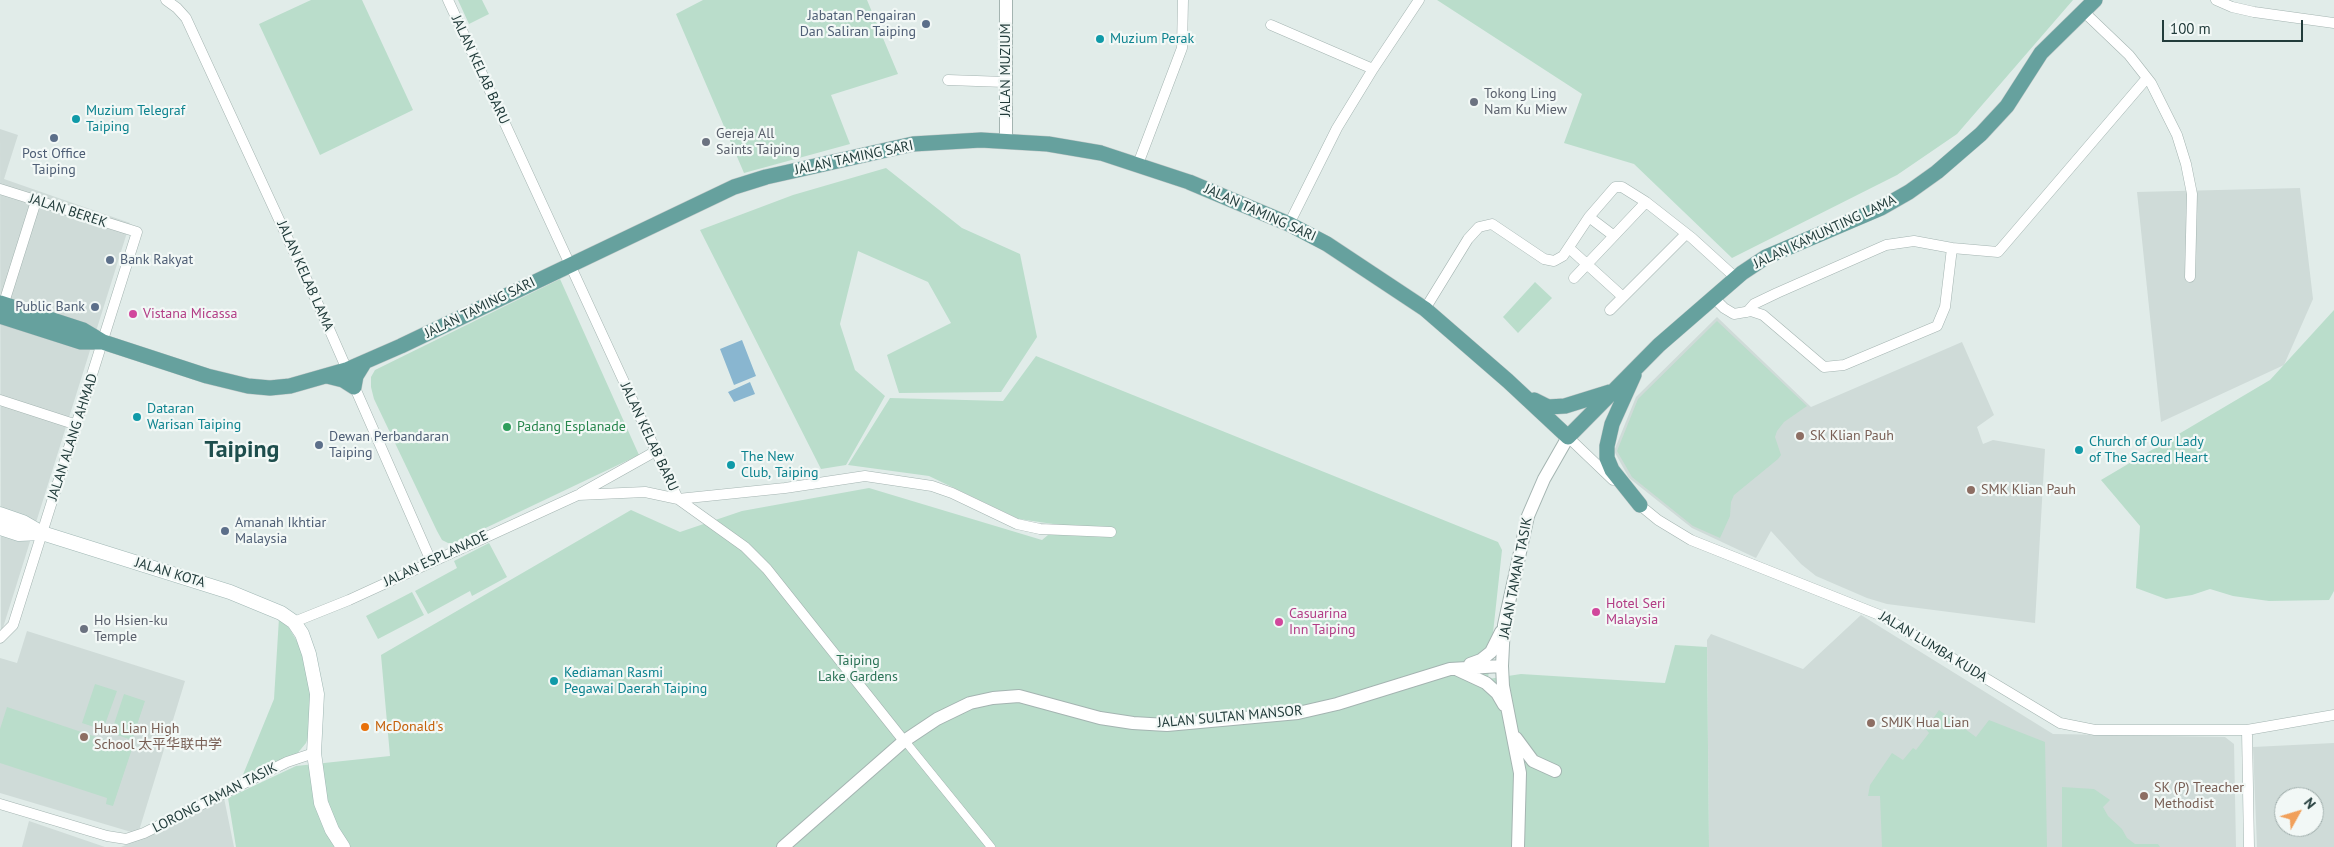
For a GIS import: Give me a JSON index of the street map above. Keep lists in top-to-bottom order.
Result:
{
  "streets": {
    "main road": ["JALAN TAMING SARI", "JALAN KAMUNTING LAMA", "JALAN KOTA"],
    "street": [
      "JALAN KELAB BARU",
      "JALAN MUZIUM",
      "JALAN BEREK",
      "JALAN KELAB LAMA",
      "JALAN ALANG AHMAD",
      "JALAN ESPLANADE",
      "JALAN TAMAN TASIK",
      "JALAN LUMBA KUDA",
      "JALAN SULTAN MANSOR",
      "LORONG TAMAN TASIK"
    ]
  },
  "crossings": [
    ["JALAN KELAB BARU", "JALAN TAMING SARI"],
    ["JALAN KELAB BARU", "JALAN ESPLANADE"],
    ["JALAN MUZIUM", "JALAN TAMING SARI"],
    ["JALAN TAMING SARI", "JALAN KAMUNTING LAMA"],
    ["JALAN TAMING SARI", "JALAN KELAB LAMA"],
    ["JALAN TAMING SARI", "JALAN ALANG AHMAD"],
    ["JALAN TAMING SARI", "JALAN TAMAN TASIK"],
    ["JALAN TAMING SARI", "JALAN LUMBA KUDA"],
    ["JALAN BEREK", "JALAN ALANG AHMAD"],
    ["JALAN KAMUNTING LAMA", "JALAN TAMAN TASIK"],
    ["JALAN KAMUNTING LAMA", "JALAN LUMBA KUDA"],
    ["JALAN KELAB LAMA", "JALAN ESPLANADE"],
    ["JALAN ALANG AHMAD", "JALAN KOTA"],
    ["JALAN ESPLANADE", "JALAN KOTA"],
    ["JALAN TAMAN TASIK", "JALAN LUMBA KUDA"]
  ],
  "districts": ["Taiping"],
  "parks": ["Taiping Lake Gardens"],
  "places": [
    "Jabatan Pengairan Dan Saliran Taiping",
    "Muzium Perak",
    "Tokong Ling Nam Ku Miew",
    "Muzium Telegraf Taiping",
    "Post Office Taiping",
    "Gereja All Saints Taiping",
    "Bank Rakyat",
    "Public Bank",
    "Vistana Micassa",
    "Dataran Warisan Taiping",
    "Padang Esplanade",
    "SK Klian Pauh",
    "Dewan Perbandaran Taiping",
    "Church of Our Lady of The Sacred Heart",
    "The New Club, Taiping",
    "SMK Klian Pauh",
    "Amanah Ikhtiar Malaysia",
    "Hotel Seri Malaysia",
    "Casuarina Inn Taiping",
    "Ho Hsien-ku Temple",
    "Kediaman Rasmi Pegawai Daerah Taiping",
    "SMJK Hua Lian",
    "McDonald's",
    "Hua Lian High School 太平华联中学",
    "SK (P) Treacher Methodist"
  ],
  "scale_bar": "100 m",
  "north": "top right"
}
